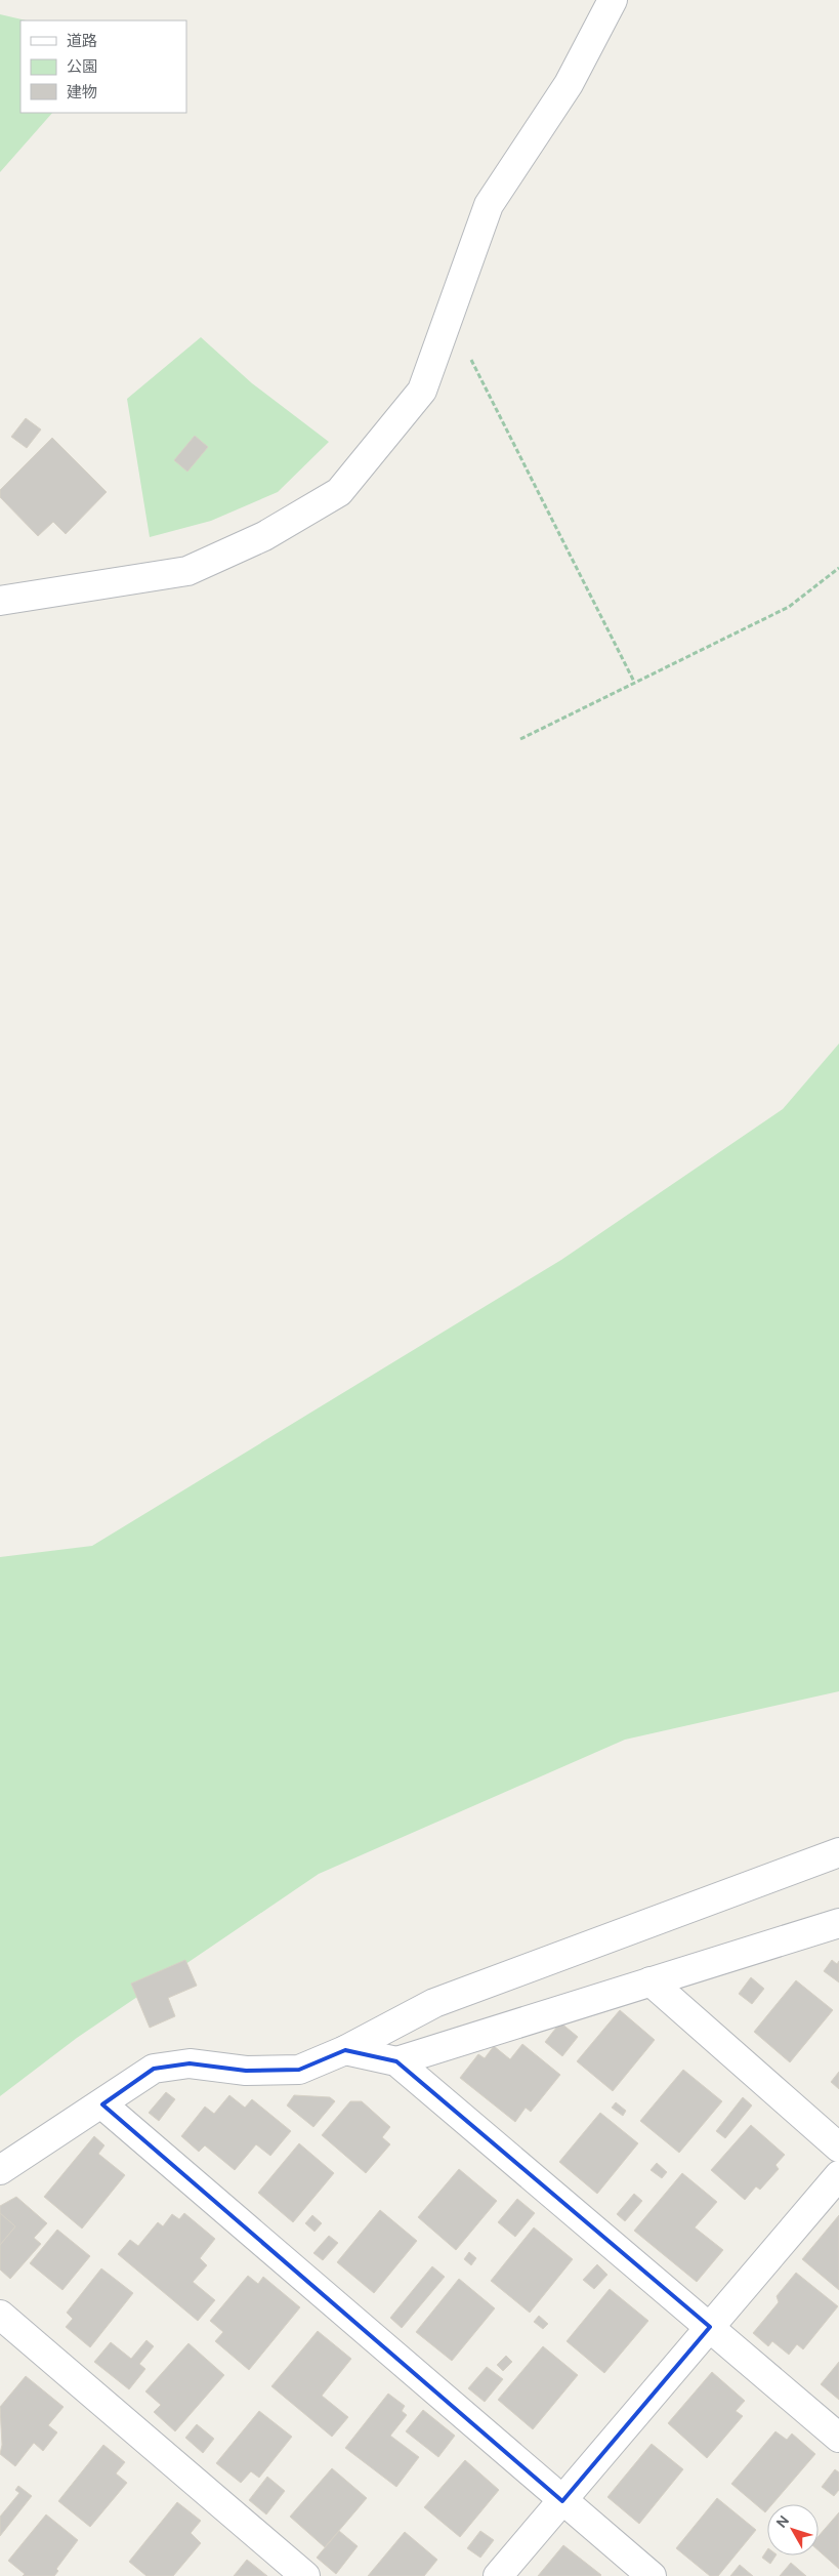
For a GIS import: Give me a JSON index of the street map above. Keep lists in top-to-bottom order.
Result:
{
  "legend": ["道路", "公園", "建物"],
  "north": "top left"
}
